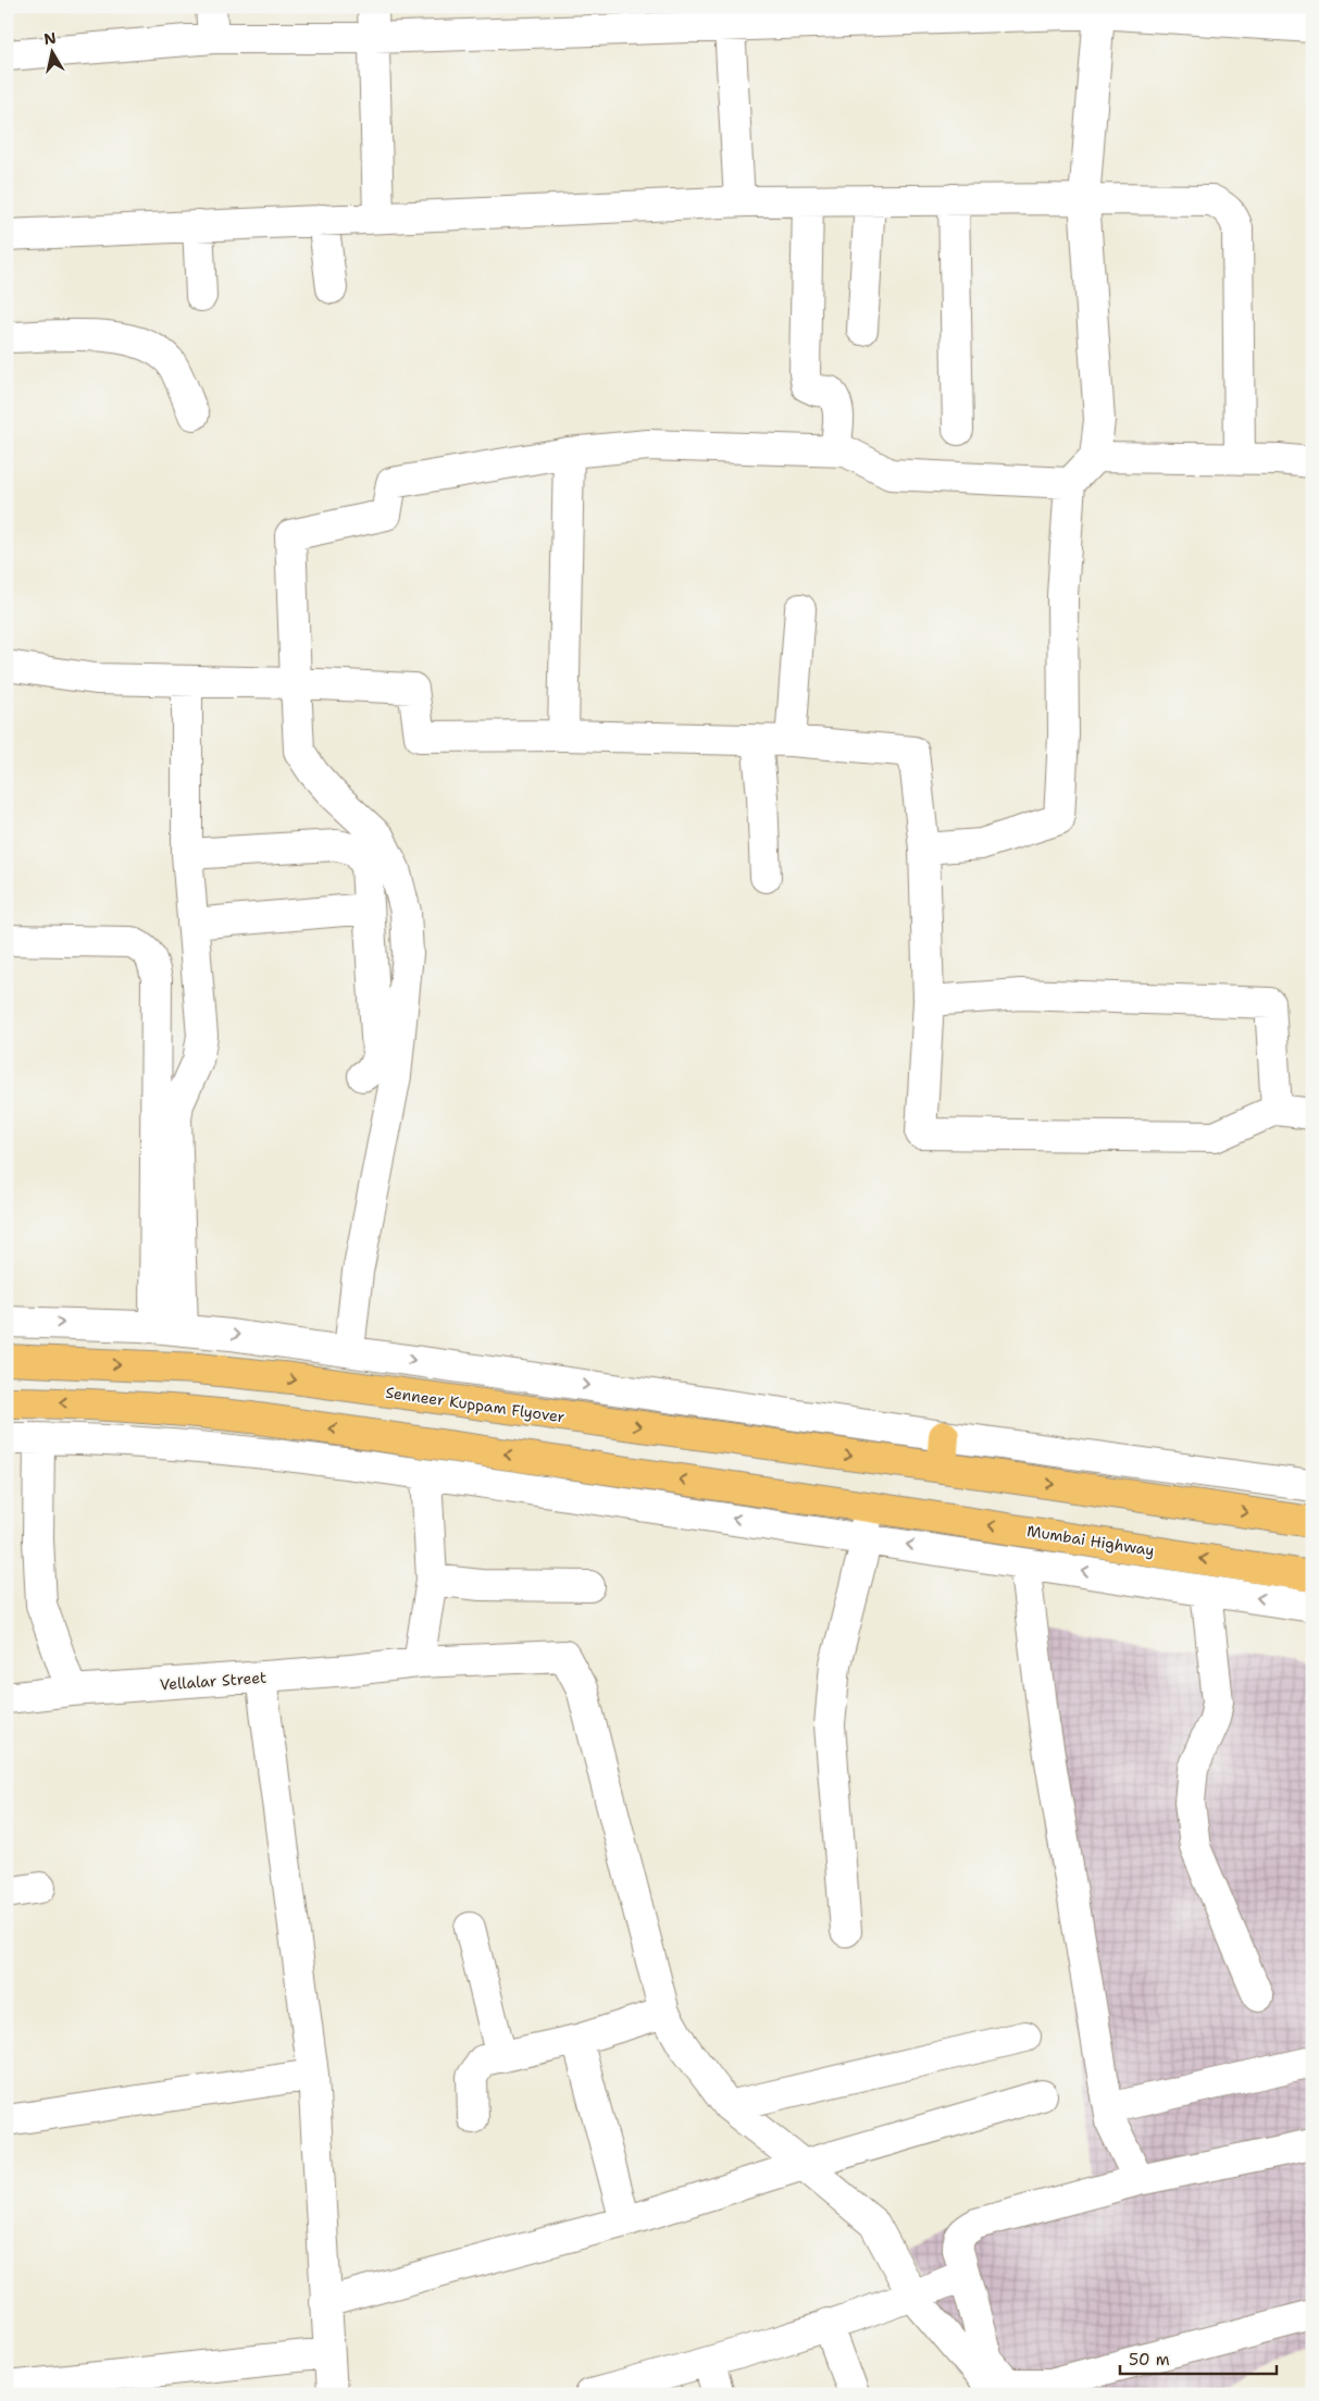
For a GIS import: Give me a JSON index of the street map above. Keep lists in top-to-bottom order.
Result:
{
  "streets": {
    "highway": ["Senneer Kuppam Flyover", "Mumbai Highway"],
    "street": ["Vellalar Street"]
  },
  "scale_bar": "50 m",
  "north": "top"
}
